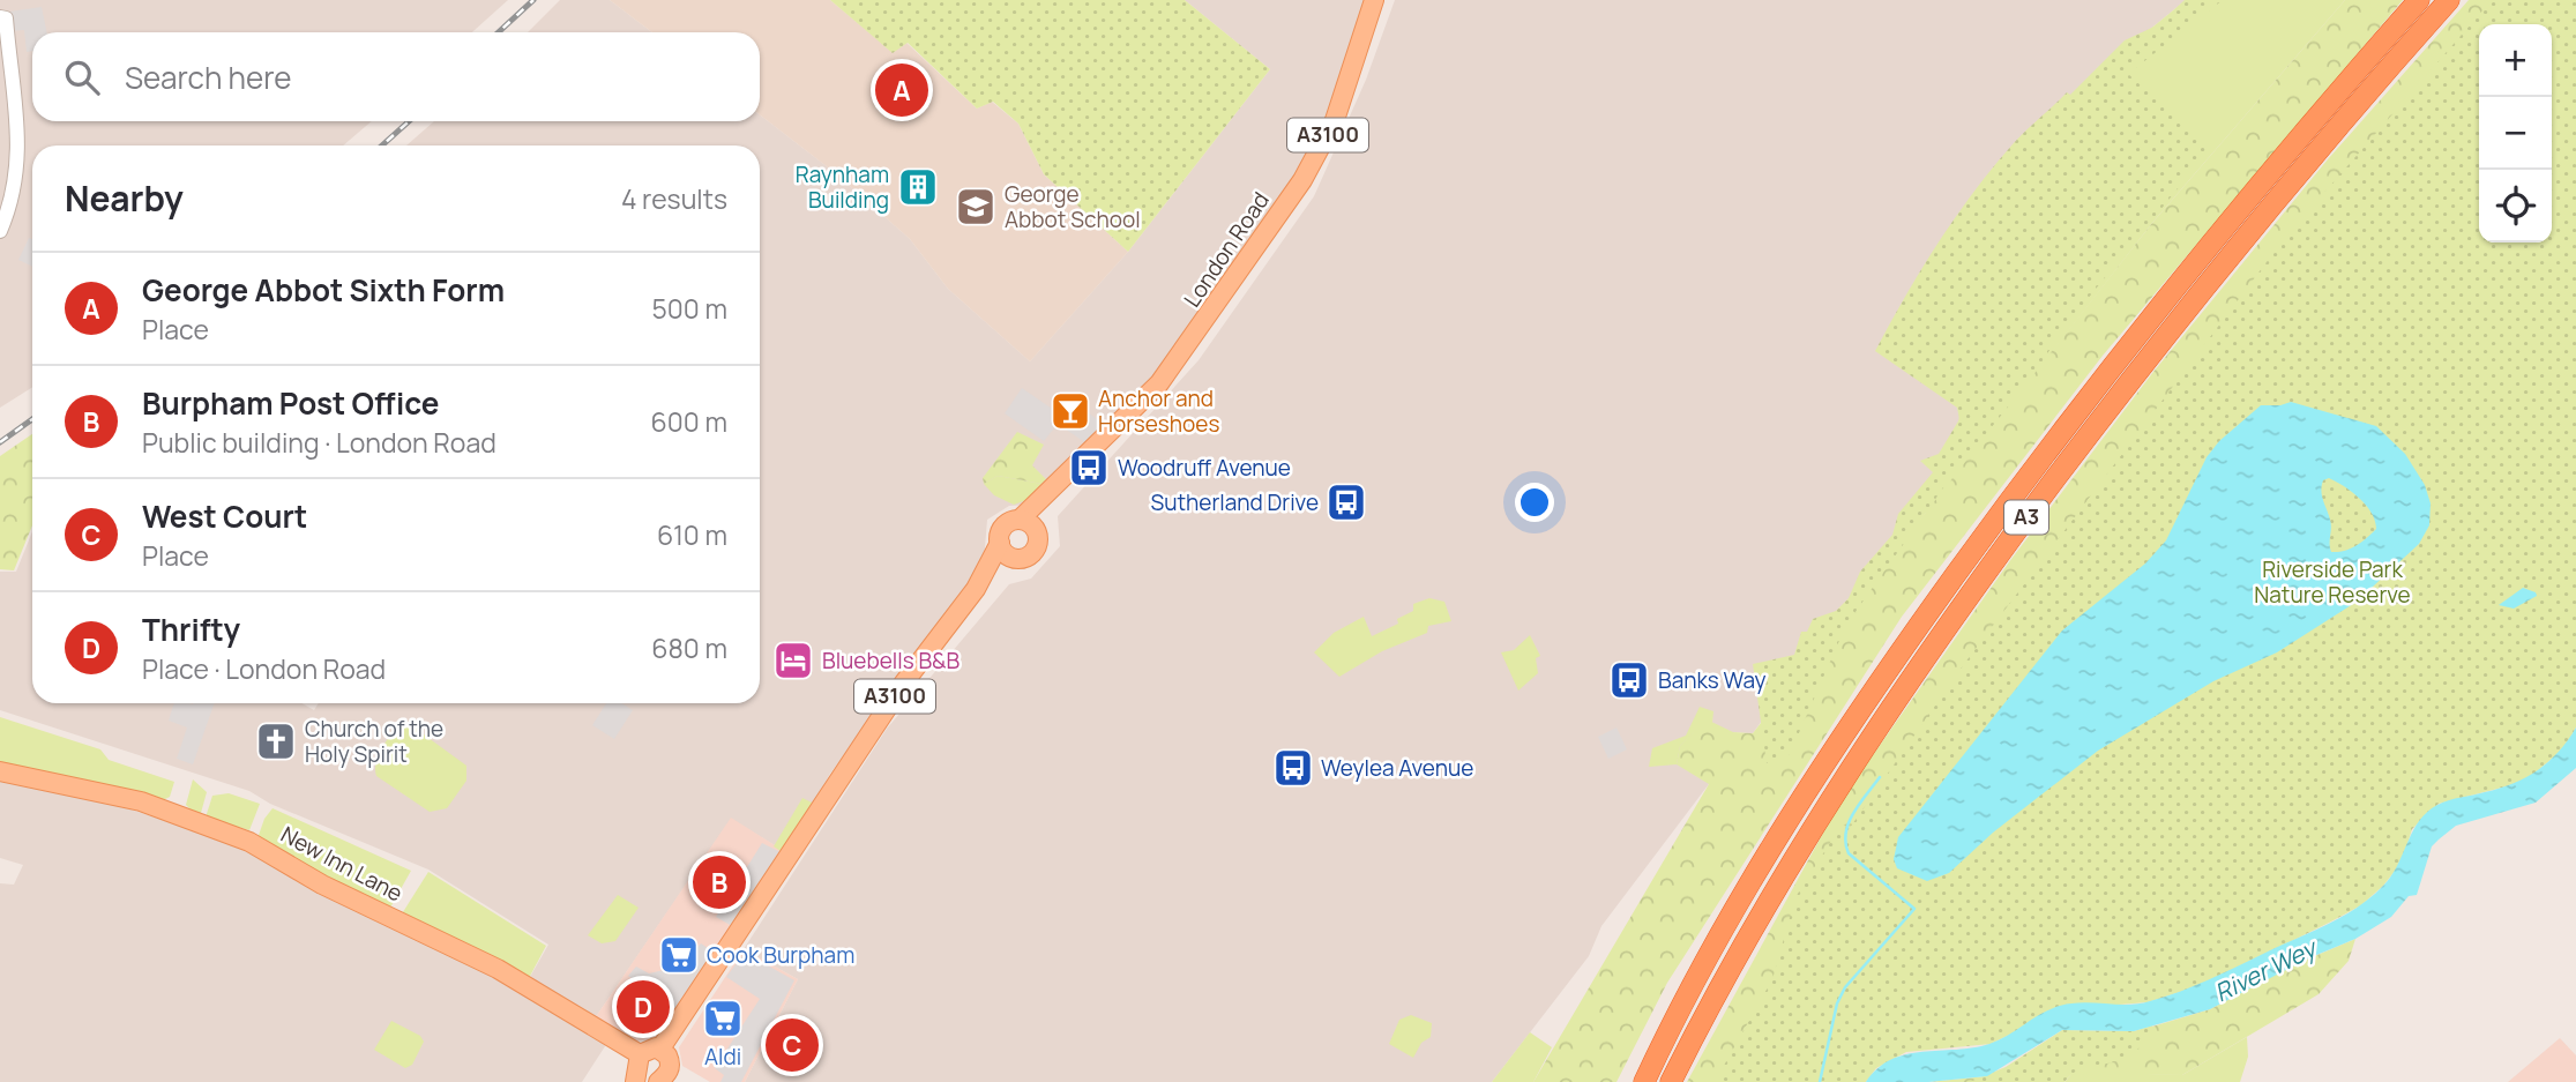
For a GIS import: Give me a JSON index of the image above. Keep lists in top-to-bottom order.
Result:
{
  "streets": {
    "highway": ["A3"],
    "main road": ["A3100", "London Road", "New Inn Lane"]
  },
  "crossings": [
    ["A3100", "London Road"],
    ["A3100", "New Inn Lane"]
  ],
  "water": ["River Wey"],
  "parks": ["Riverside Park Nature Reserve"],
  "places": {
    "building": ["Raynham Building"],
    "school or university": ["George Abbot School"],
    "bar": ["Anchor and Horseshoes"],
    "bus stop": [
      "Woodruff Avenue",
      "Sutherland Drive",
      "Banks Way",
      "Weylea Avenue"
    ],
    "hotel": ["Bluebells B&B"],
    "church": ["Church of the Holy Spirit"],
    "supermarket": ["Cook Burpham", "Aldi"]
  },
  "page": {
    "map_buttons": ["+", "−"],
    "search": "Search here",
    "pins": [
      "A",
      "B",
      "D",
      "C"
    ],
    "heading": ["Nearby", "4 results"],
    "list": [
      {
        "mark": "A",
        "name": "George Abbot Sixth Form",
        "note": "Place",
        "value": "500 m"
      },
      {
        "mark": "B",
        "name": "Burpham Post Office",
        "note": "Public building · London Road",
        "value": "600 m"
      },
      {
        "mark": "C",
        "name": "West Court",
        "note": "Place",
        "value": "610 m"
      },
      {
        "mark": "D",
        "name": "Thrifty",
        "note": "Place · London Road",
        "value": "680 m"
      }
    ]
  }
}
